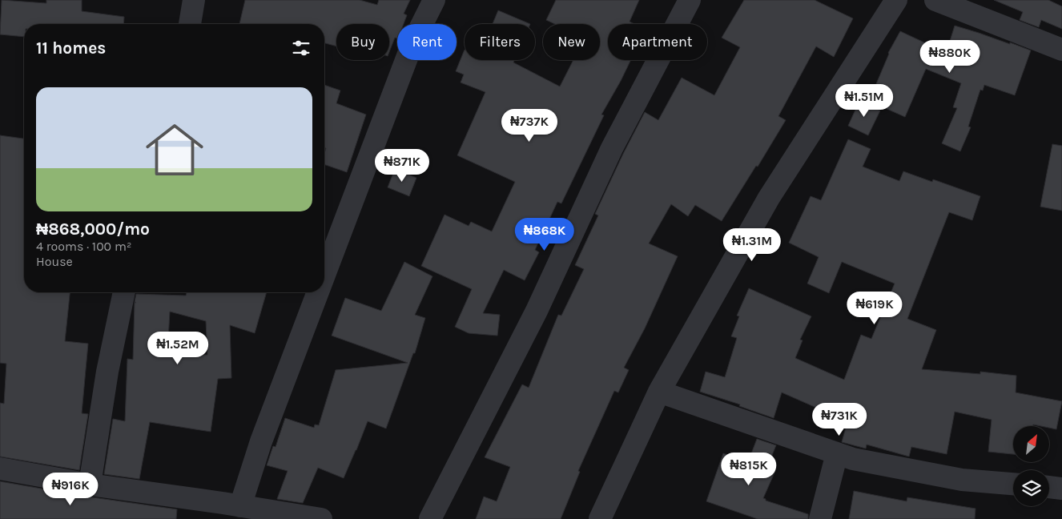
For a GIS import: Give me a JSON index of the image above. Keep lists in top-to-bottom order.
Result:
{
  "north": "top right",
  "page": {
    "chip": [
      "Buy",
      "Rent",
      "Filters",
      "New",
      "Apartment"
    ],
    "heading": "11 homes",
    "price": [
      "₦880K",
      "₦1.51M",
      "₦737K",
      "₦871K",
      "₦868K",
      "₦1.31M",
      "₦619K",
      "₦1.52M",
      "₦731K",
      "₦815K",
      "₦916K"
    ],
    "list": [
      {
        "name": "₦868,000/mo",
        "note": "4 rooms · 100 m² · House"
      }
    ]
  }
}
